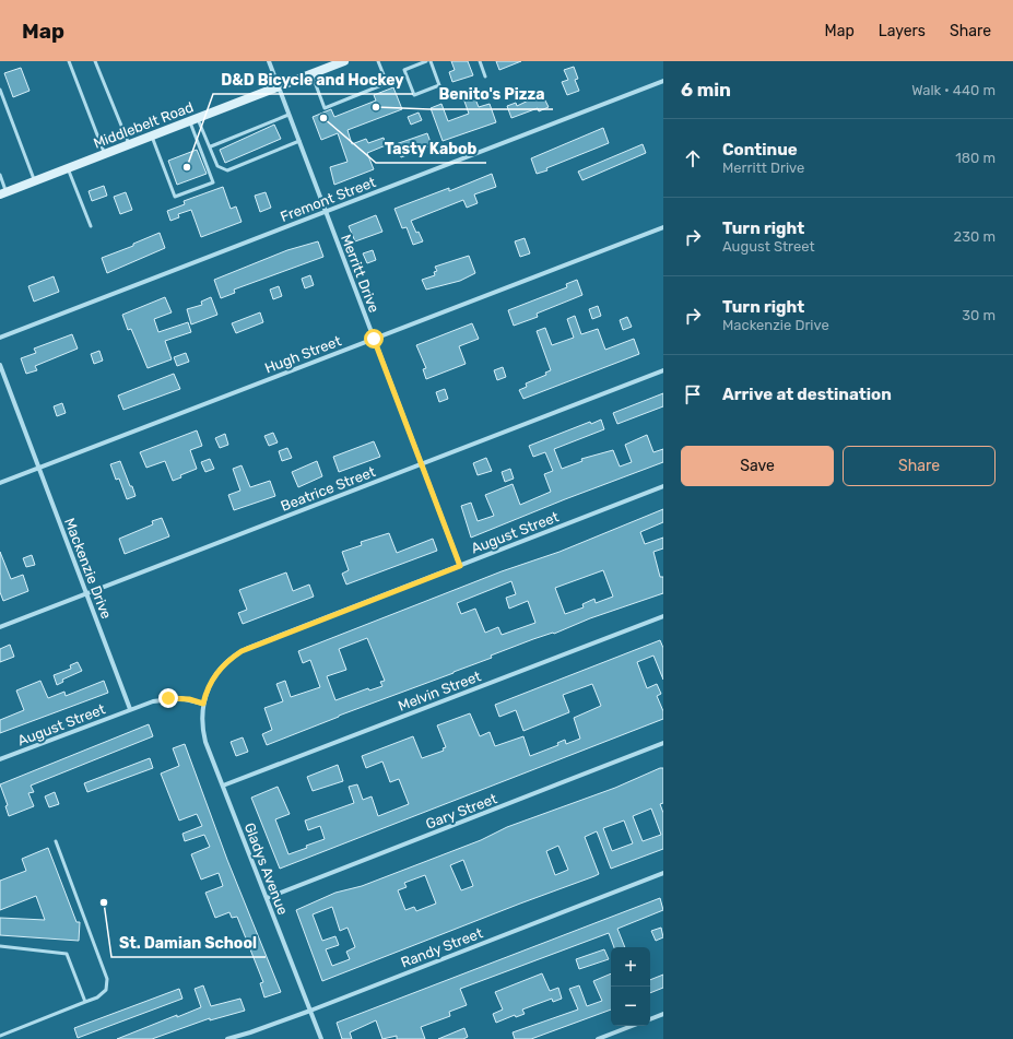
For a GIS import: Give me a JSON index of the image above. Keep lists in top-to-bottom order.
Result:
{
  "streets": {
    "main road": ["Middlebelt Road"],
    "street": [
      "Fremont Street",
      "Merritt Drive",
      "Hugh Street",
      "Beatrice Street",
      "August Street",
      "Mackenzie Drive",
      "Melvin Street",
      "Gary Street",
      "Gladys Avenue",
      "Randy Street"
    ]
  },
  "crossings": [
    ["Middlebelt Road", "Merritt Drive"],
    ["Fremont Street", "Merritt Drive"],
    ["Merritt Drive", "Hugh Street"],
    ["Merritt Drive", "Beatrice Street"],
    ["Merritt Drive", "August Street"],
    ["Hugh Street", "Mackenzie Drive"],
    ["Beatrice Street", "Mackenzie Drive"],
    ["August Street", "Mackenzie Drive"],
    ["August Street", "Gladys Avenue"],
    ["Melvin Street", "Gladys Avenue"],
    ["Gary Street", "Gladys Avenue"],
    ["Gladys Avenue", "Randy Street"]
  ],
  "places": [
    "Benito's Pizza",
    "Tasty Kabob",
    "D&D Bicycle and Hockey",
    "St. Damian School"
  ],
  "page": {
    "header": "Map",
    "nav": ["Map", "Layers", "Share"],
    "heading": ["6 min", "Walk · 440 m"],
    "list": [
      ["Continue", "Merritt Drive", "180 m"],
      ["Turn right", "August Street", "230 m"],
      ["Turn right", "Mackenzie Drive", "30 m"],
      "Arrive at destination"
    ],
    "buttons": ["Save", "Share"],
    "map_buttons": ["+", "−"]
  }
}
